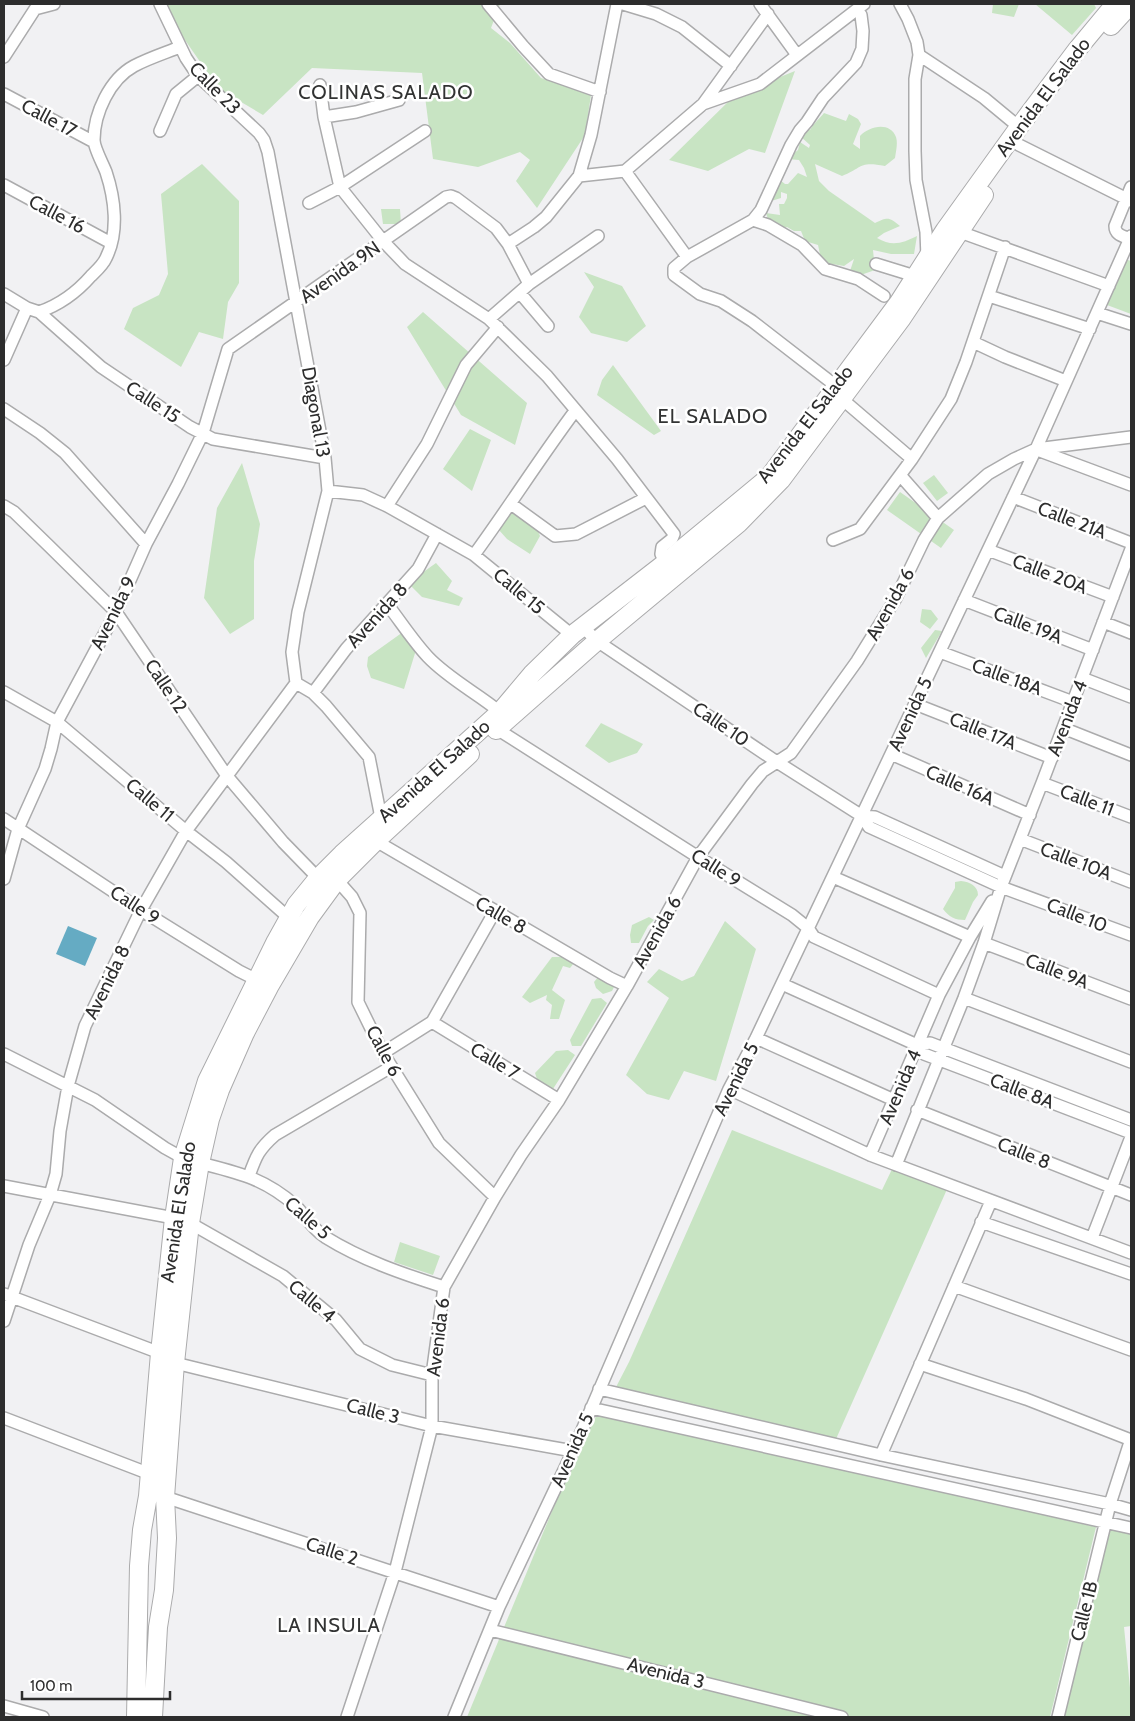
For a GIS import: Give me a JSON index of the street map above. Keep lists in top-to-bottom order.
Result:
{
  "streets": {
    "main road": ["Avenida El Salado"],
    "street": [
      "Calle 23",
      "Calle 17",
      "Calle 16",
      "Avenida 9N",
      "Calle 15",
      "Diagonal 13",
      "Calle 21A",
      "Calle 20A",
      "Avenida 6",
      "Avenida 9",
      "Avenida 8",
      "Calle 19A",
      "Calle 18A",
      "Calle 12",
      "Avenida 5",
      "Avenida 4",
      "Calle 10",
      "Calle 17A",
      "Calle 16A",
      "Calle 11",
      "Calle 10A",
      "Calle 9",
      "Calle 8",
      "Calle 9A",
      "Calle 6",
      "Calle 7",
      "Calle 8A",
      "Calle 5",
      "Calle 4",
      "Calle 3",
      "Calle 2",
      "Calle 1B",
      "Avenida 3"
    ]
  },
  "crossings": [
    ["Calle 23", "Diagonal 13"],
    ["Avenida El Salado", "Calle 15"],
    ["Avenida El Salado", "Calle 12"],
    ["Avenida El Salado", "Calle 10"],
    ["Avenida El Salado", "Calle 11"],
    ["Avenida El Salado", "Calle 9"],
    ["Avenida El Salado", "Calle 8"],
    ["Avenida El Salado", "Calle 6"],
    ["Avenida El Salado", "Calle 5"],
    ["Avenida El Salado", "Calle 4"],
    ["Avenida El Salado", "Calle 3"],
    ["Avenida El Salado", "Calle 2"],
    ["Avenida 9N", "Diagonal 13"],
    ["Avenida 9N", "Avenida 9"],
    ["Calle 15", "Diagonal 13"],
    ["Calle 15", "Avenida 9"],
    ["Calle 15", "Avenida 8"],
    ["Calle 15", "Calle 10"],
    ["Diagonal 13", "Avenida 8"],
    ["Calle 21A", "Avenida 5"],
    ["Calle 20A", "Avenida 5"],
    ["Calle 20A", "Avenida 4"],
    ["Avenida 6", "Avenida 5"],
    ["Avenida 6", "Calle 10"],
    ["Avenida 6", "Calle 9"],
    ["Avenida 6", "Calle 8"],
    ["Avenida 6", "Calle 6"],
    ["Avenida 6", "Calle 7"],
    ["Avenida 6", "Calle 5"],
    ["Avenida 6", "Calle 4"],
    ["Avenida 6", "Calle 3"],
    ["Avenida 6", "Calle 2"],
    ["Avenida 9", "Calle 12"],
    ["Avenida 9", "Calle 11"],
    ["Avenida 9", "Calle 9"],
    ["Avenida 8", "Calle 12"],
    ["Avenida 8", "Calle 11"],
    ["Avenida 8", "Calle 9"],
    ["Calle 19A", "Avenida 5"],
    ["Calle 19A", "Avenida 4"],
    ["Calle 18A", "Avenida 5"],
    ["Calle 18A", "Avenida 4"],
    ["Avenida 5", "Calle 10"],
    ["Avenida 5", "Calle 17A"],
    ["Avenida 5", "Calle 16A"],
    ["Avenida 5", "Calle 9"],
    ["Avenida 5", "Calle 8A"],
    ["Avenida 5", "Calle 3"],
    ["Avenida 5", "Calle 2"],
    ["Avenida 5", "Avenida 3"],
    ["Avenida 4", "Calle 10"],
    ["Avenida 4", "Calle 17A"],
    ["Avenida 4", "Calle 16A"],
    ["Avenida 4", "Calle 11"],
    ["Avenida 4", "Calle 10A"],
    ["Avenida 4", "Calle 9"],
    ["Avenida 4", "Calle 8"],
    ["Avenida 4", "Calle 9A"],
    ["Avenida 4", "Calle 8A"]
  ],
  "districts": ["COLINAS SALADO", "EL SALADO", "LA INSULA"],
  "scale_bar": "100 m"
}
